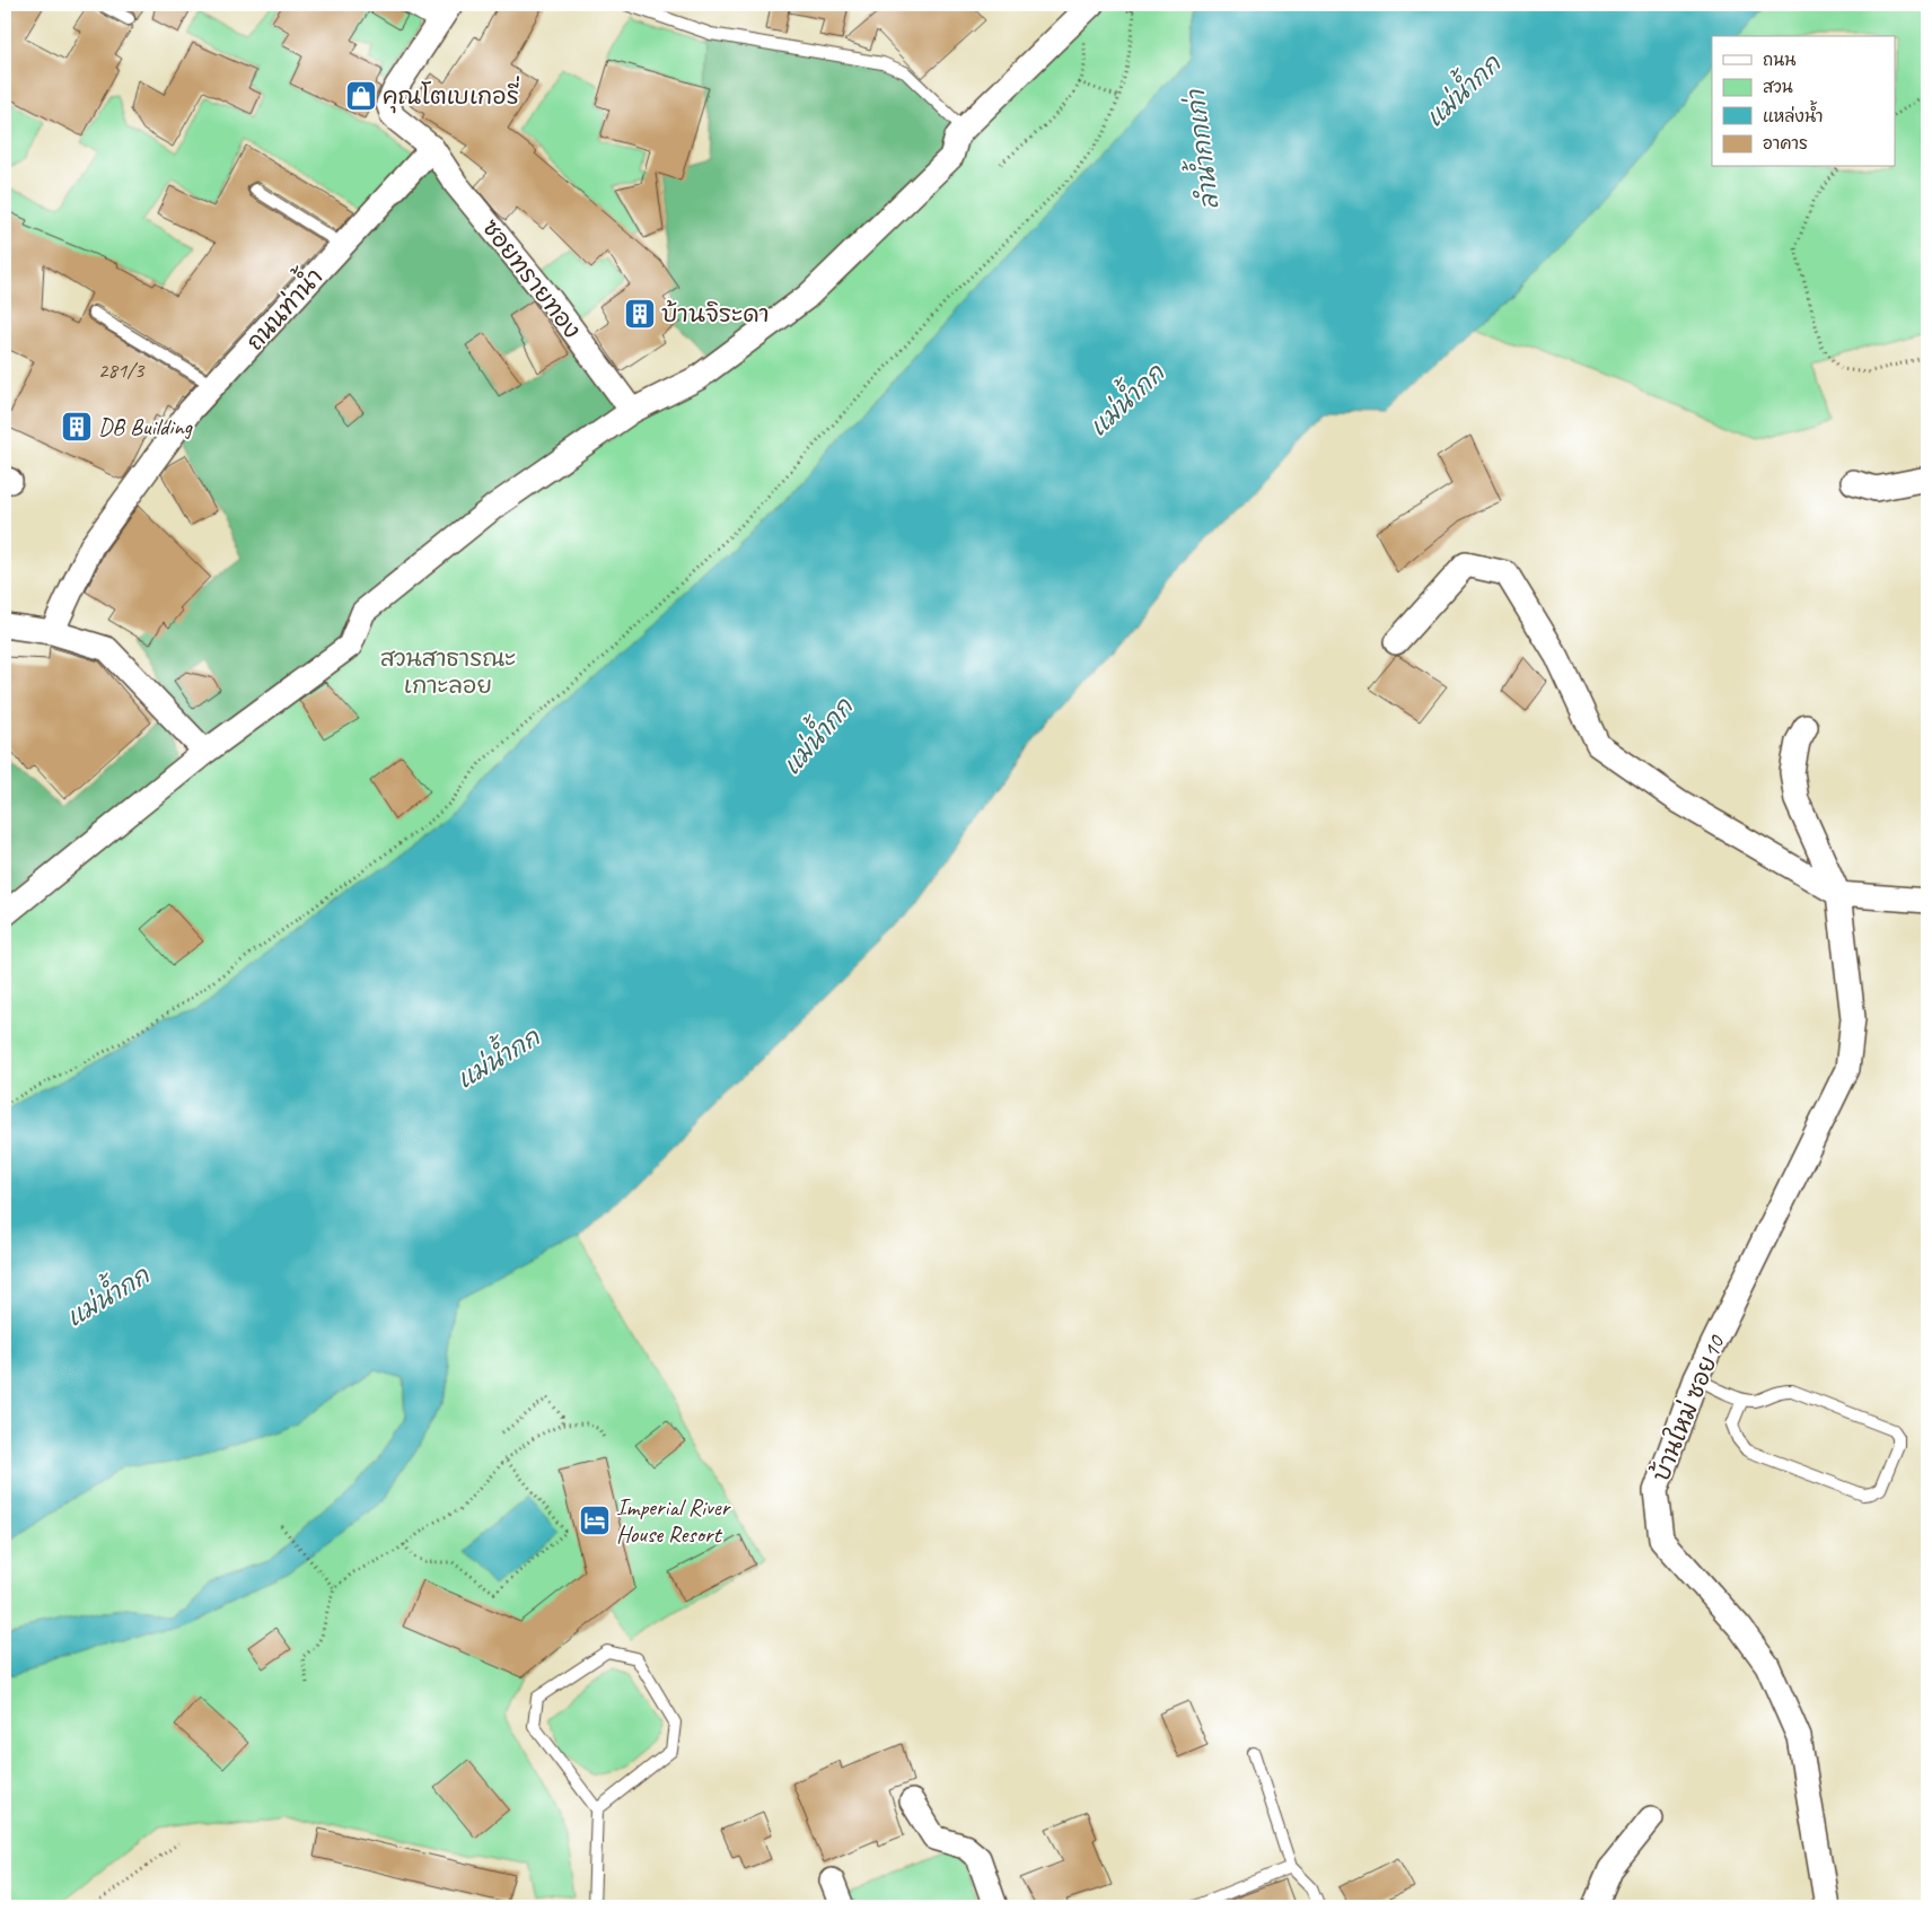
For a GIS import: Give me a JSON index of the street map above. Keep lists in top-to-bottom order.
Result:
{
  "streets": {
    "street": ["ซอยทรายทอง", "ถนนท่าน้ำ", "บ้านใหม่ ซอย10"]
  },
  "crossings": [
    ["ซอยทรายทอง", "ถนนท่าน้ำ"]
  ],
  "water": ["แม่น้ำกก", "ลำน้ำกกเก่า"],
  "parks": ["สวนสาธารณะ เกาะลอย"],
  "places": {
    "shop": ["คุณโตเบเกอรี่"],
    "building": ["บ้านจิระดา", "DB Building"],
    "hotel": ["Imperial River House Resort"]
  },
  "house_numbers": ["281/3"],
  "legend": [
    "ถนน",
    "สวน",
    "แหล่งน้ำ",
    "อาคาร"
  ]
}
